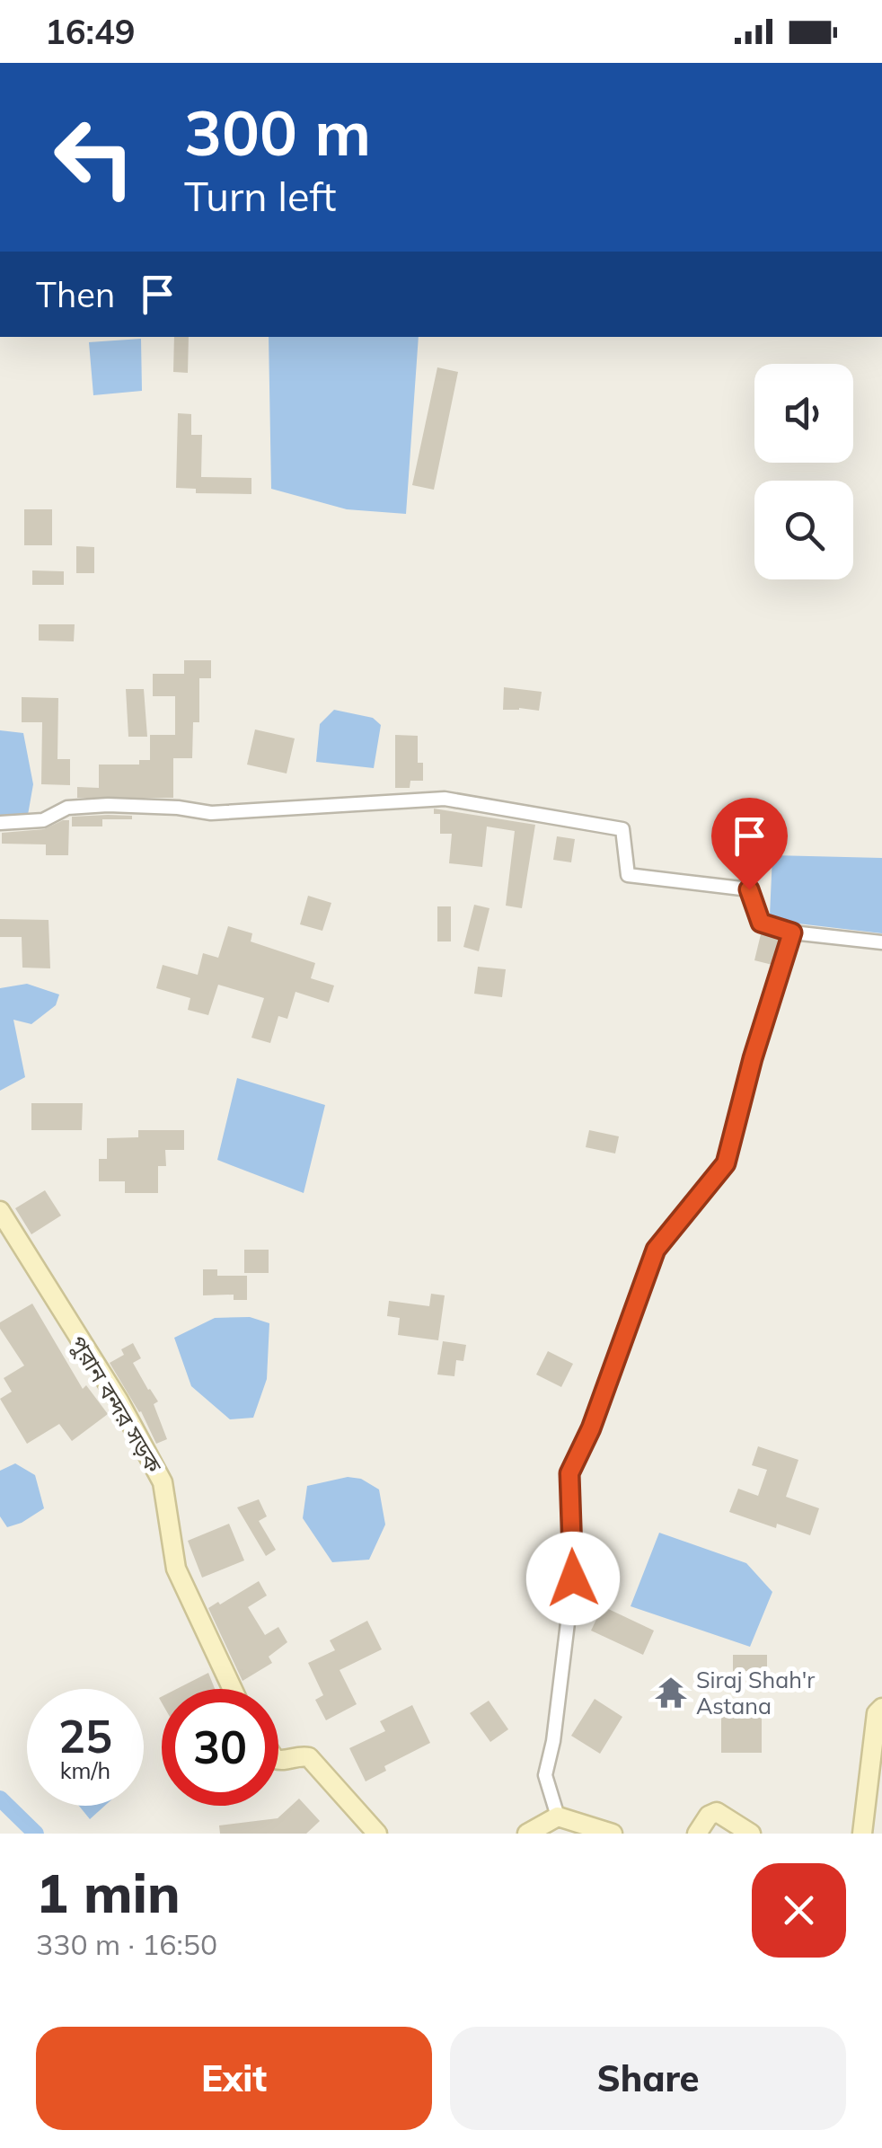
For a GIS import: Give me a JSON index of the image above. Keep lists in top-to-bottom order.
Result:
{
  "streets": {
    "street": ["পুরান বন্দর সড়ক"]
  },
  "places": {
    "temple": ["Siraj Shah'r Astana"]
  },
  "page": {
    "status": "16:49",
    "turn": ["300 m", "Turn left"],
    "then": "Then",
    "speed": "25 km/h",
    "limit": "30",
    "heading": ["1 min", "330 m · 16:50"],
    "buttons": ["Exit", "Share"]
  }
}
